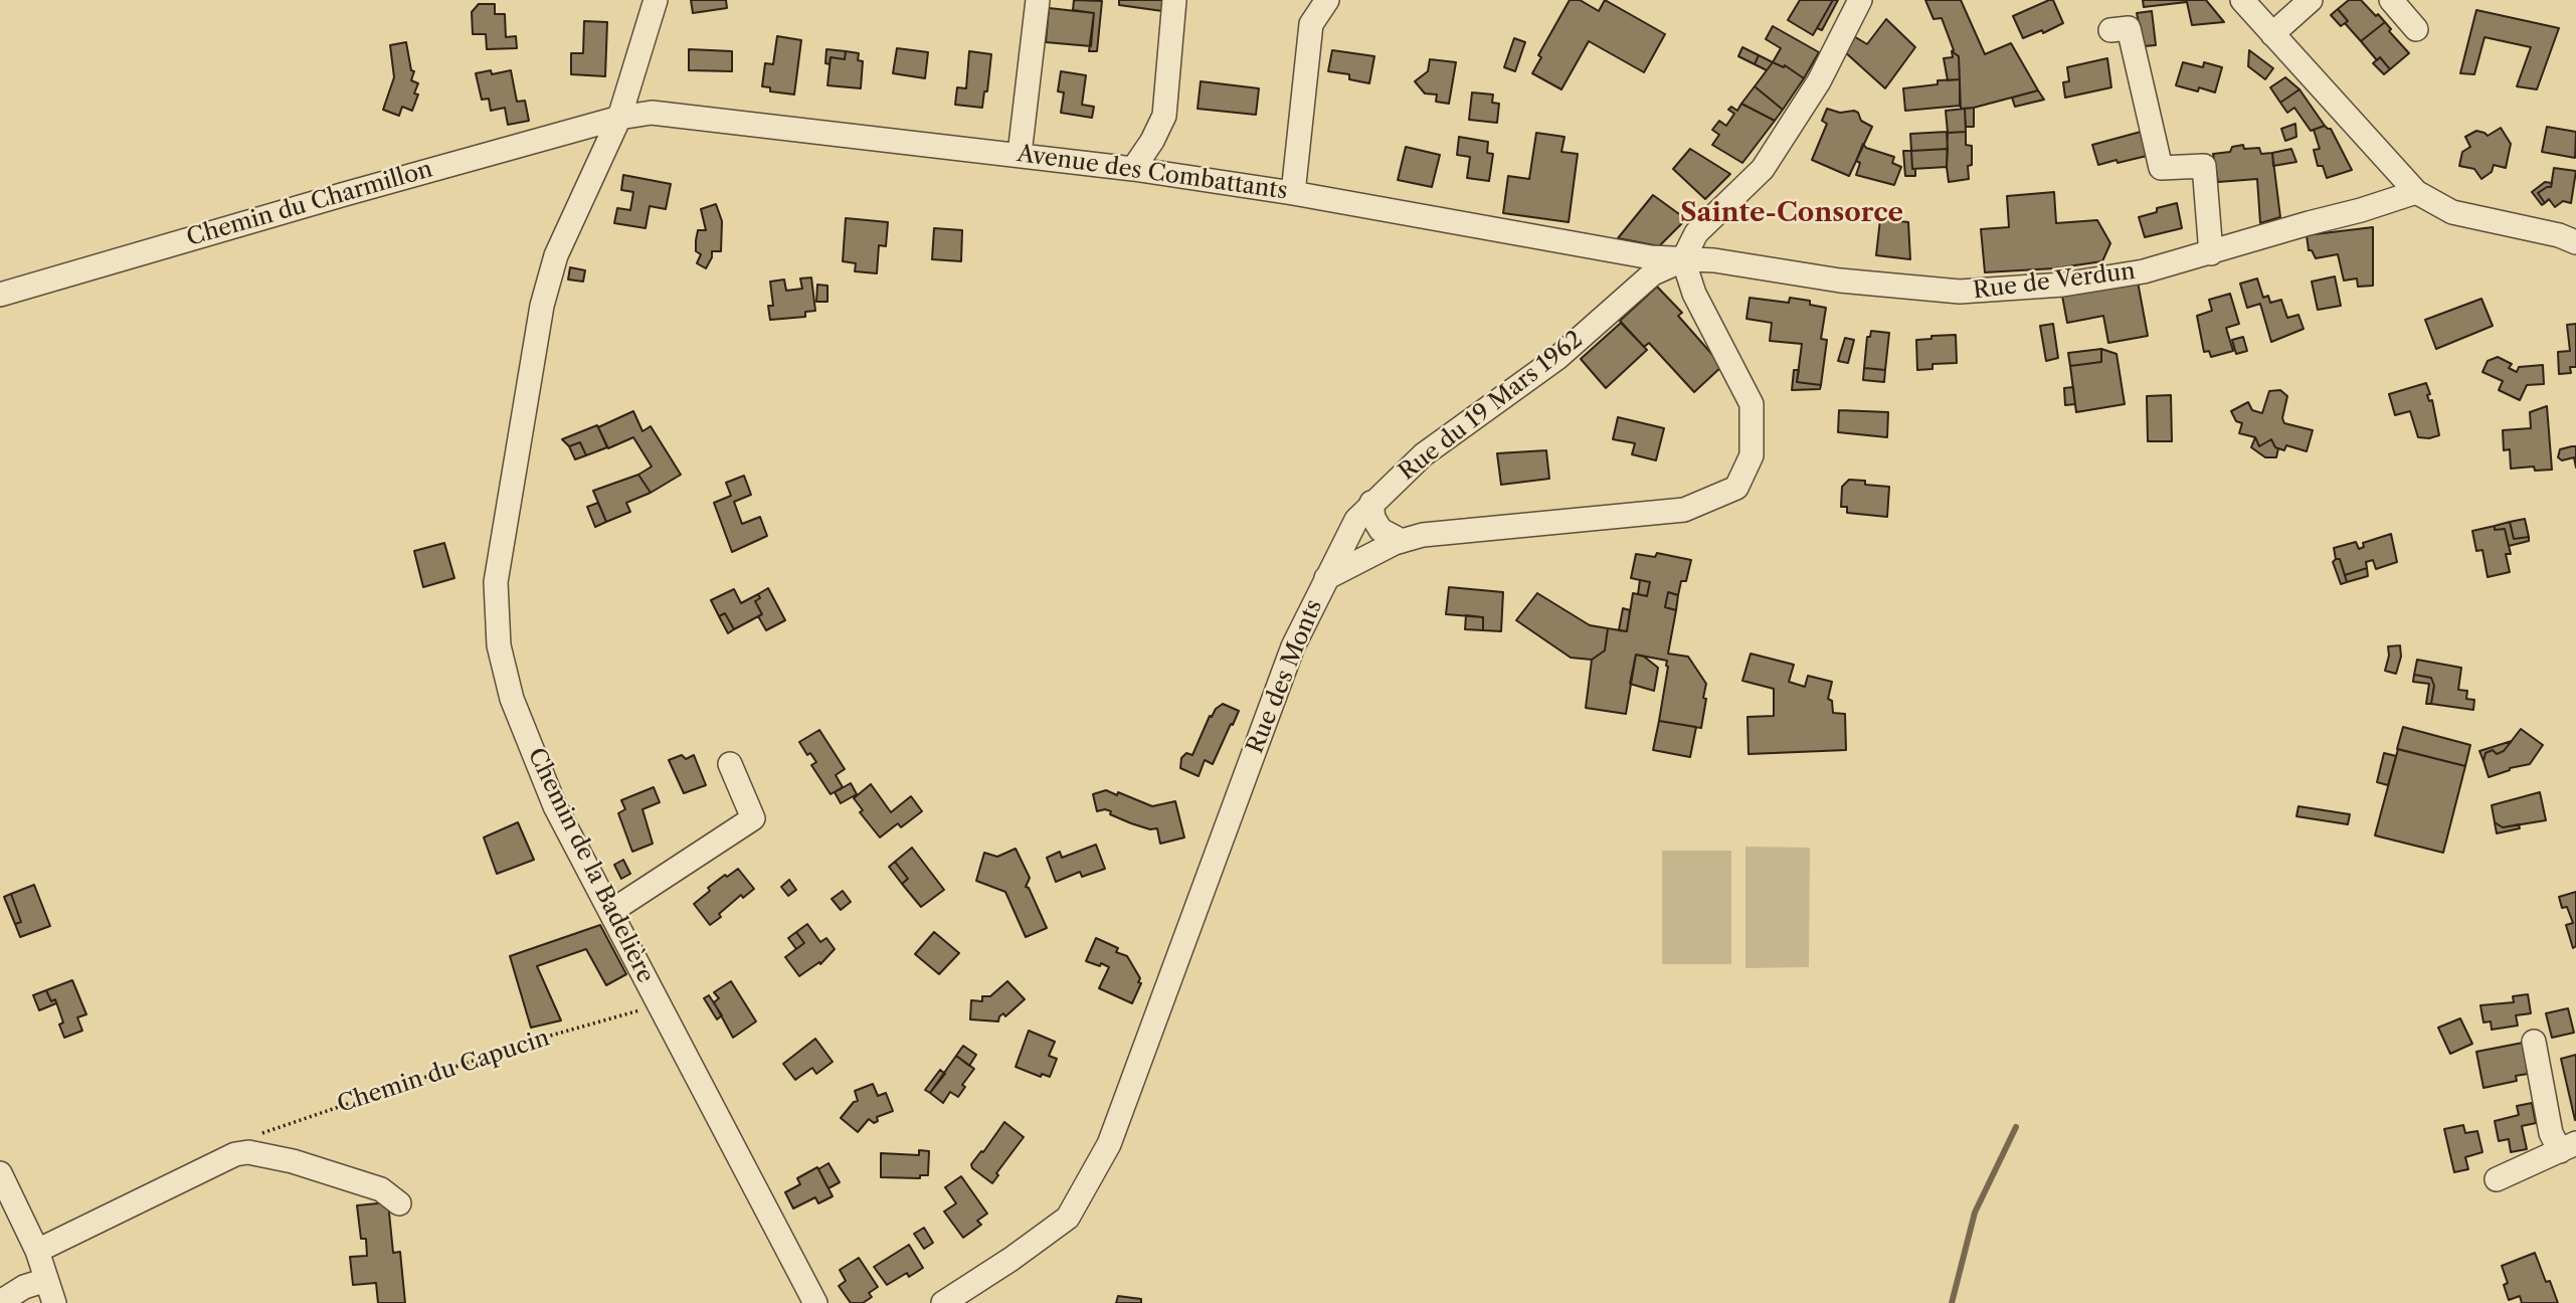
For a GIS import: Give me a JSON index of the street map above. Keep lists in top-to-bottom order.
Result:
{
  "streets": {
    "street": [
      "Avenue des Combattants",
      "Chemin du Charmillon",
      "Rue de Verdun",
      "Rue du 19 Mars 1962",
      "Rue des Monts",
      "Chemin de la Badelière"
    ],
    "path": ["Chemin du Capucin"]
  },
  "crossings": [
    ["Avenue des Combattants", "Chemin du Charmillon"],
    ["Avenue des Combattants", "Rue de Verdun"],
    ["Avenue des Combattants", "Rue du 19 Mars 1962"],
    ["Avenue des Combattants", "Rue des Monts"],
    ["Avenue des Combattants", "Chemin de la Badelière"],
    ["Chemin du Charmillon", "Chemin de la Badelière"],
    ["Rue de Verdun", "Rue du 19 Mars 1962"],
    ["Rue de Verdun", "Rue des Monts"],
    ["Rue du 19 Mars 1962", "Rue des Monts"],
    ["Chemin de la Badelière", "Chemin du Capucin"]
  ],
  "districts": ["Sainte-Consorce"]
}
